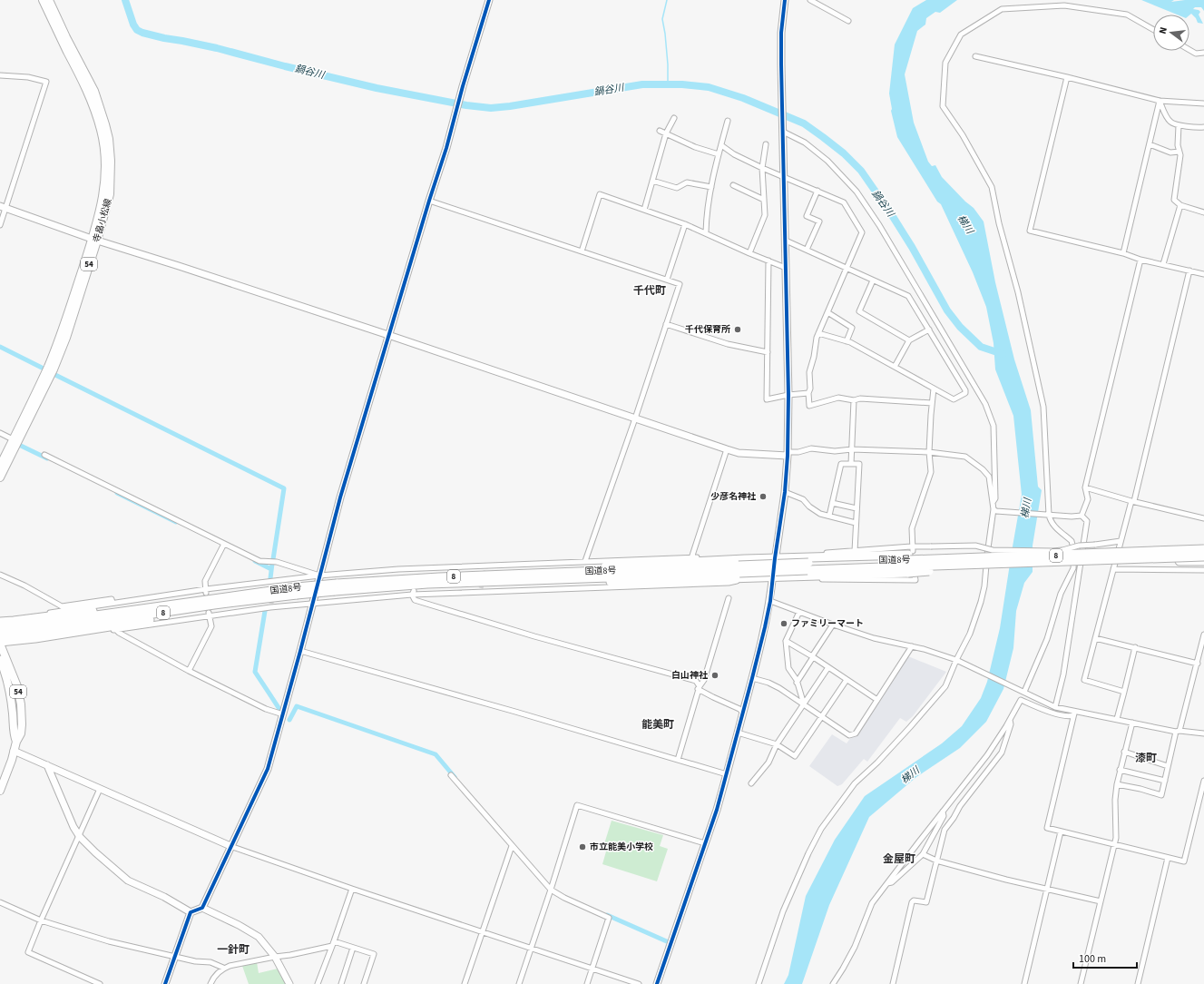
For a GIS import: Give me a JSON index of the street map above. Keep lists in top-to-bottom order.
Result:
{
  "streets": {
    "highway": ["8", "国道8号"],
    "main road": ["寺畠小松線", "54"]
  },
  "crossings": [
    ["54", "8"],
    ["8", "国道8号"]
  ],
  "districts": [
    "千代町",
    "能美町",
    "漆町",
    "金屋町",
    "一針町"
  ],
  "water": ["鍋谷川", "梯川"],
  "places": [
    "千代保育所",
    "少彦名神社",
    "ファミリーマート",
    "白山神社",
    "市立能美小学校"
  ],
  "scale_bar": "100 m",
  "north": "left"
}
